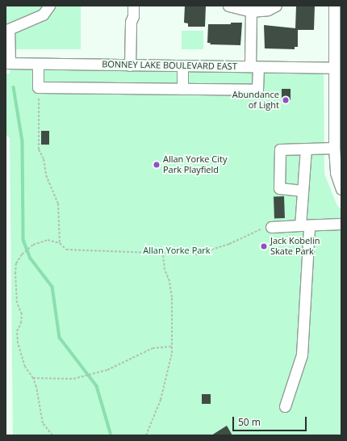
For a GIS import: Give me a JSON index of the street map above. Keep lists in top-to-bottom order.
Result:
{
  "streets": {
    "street": ["BONNEY LAKE BOULEVARD EAST"]
  },
  "parks": ["Allan Yorke Park"],
  "places": ["Abundance of Light", "Allan Yorke City Park Playfield", "Jack Kobelin Skate Park"],
  "scale_bar": "50 m"
}
